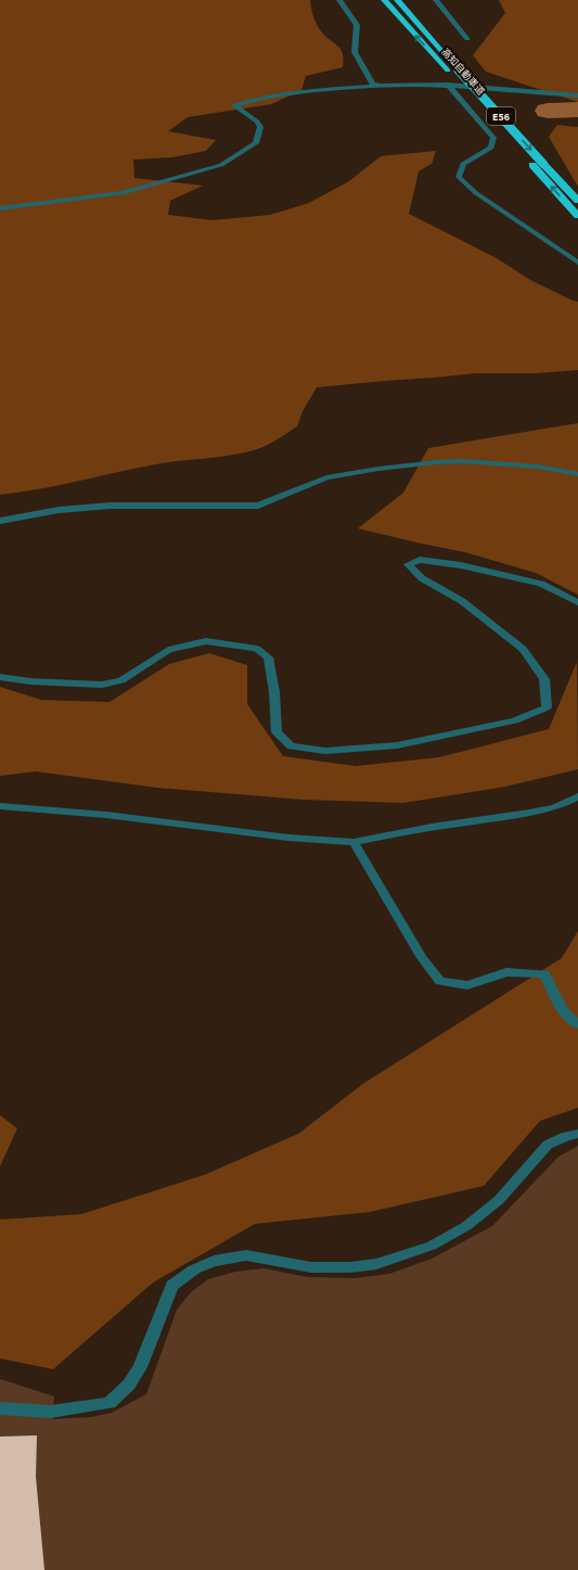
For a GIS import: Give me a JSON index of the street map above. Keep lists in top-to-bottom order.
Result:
{
  "streets": {
    "highway": ["高知自動車道", "E56"]
  }
}
